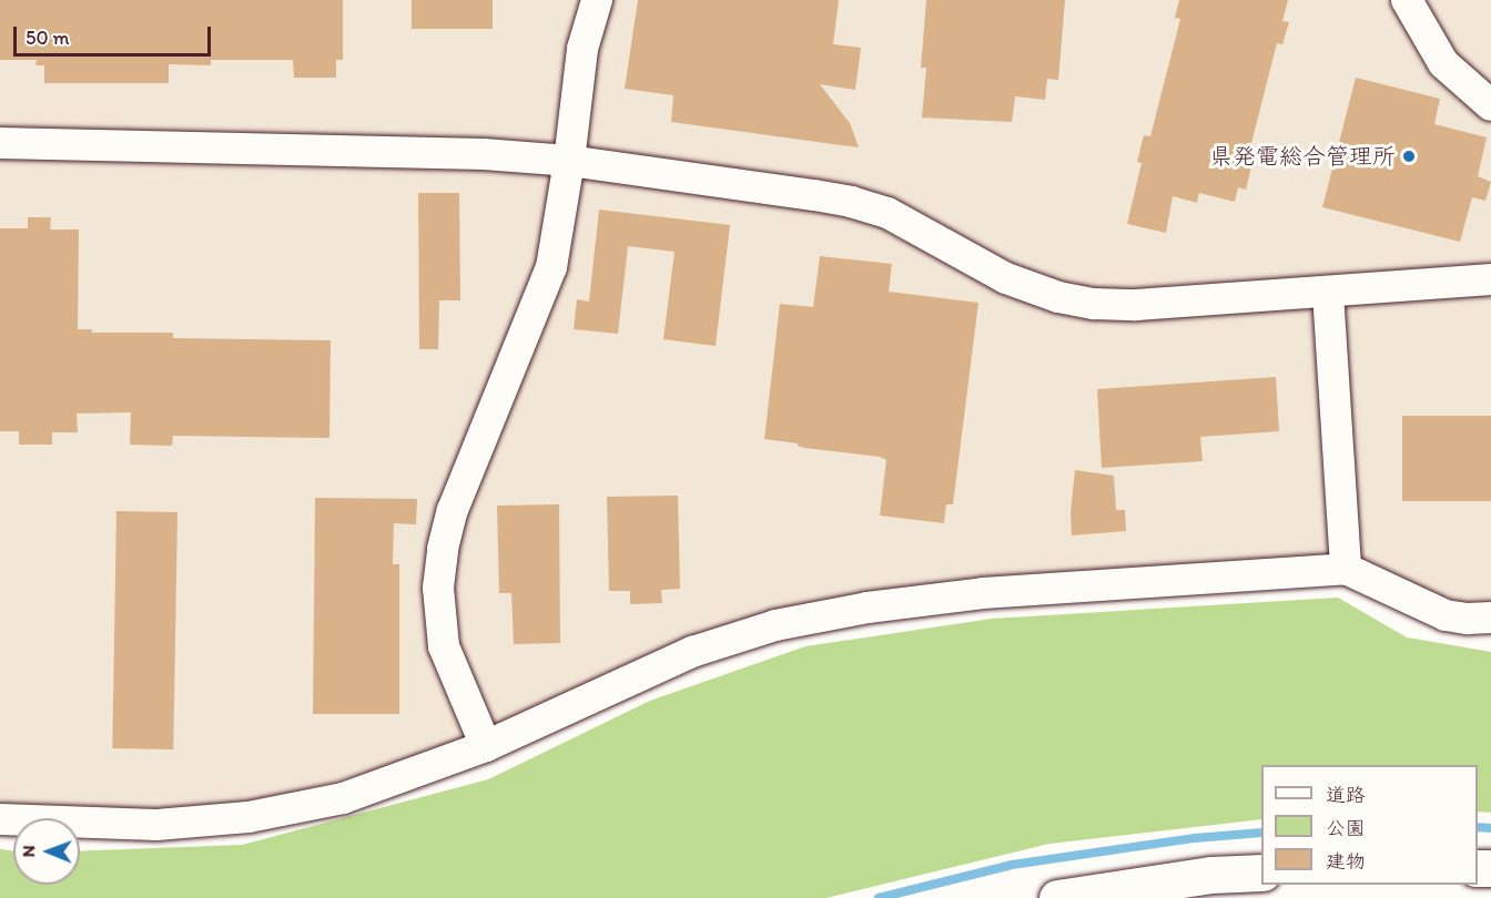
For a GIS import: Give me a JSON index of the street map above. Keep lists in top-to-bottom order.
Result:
{
  "places": ["県発電総合管理所"],
  "legend": ["道路", "公園", "建物"],
  "scale_bar": "50 m",
  "north": "left"
}
